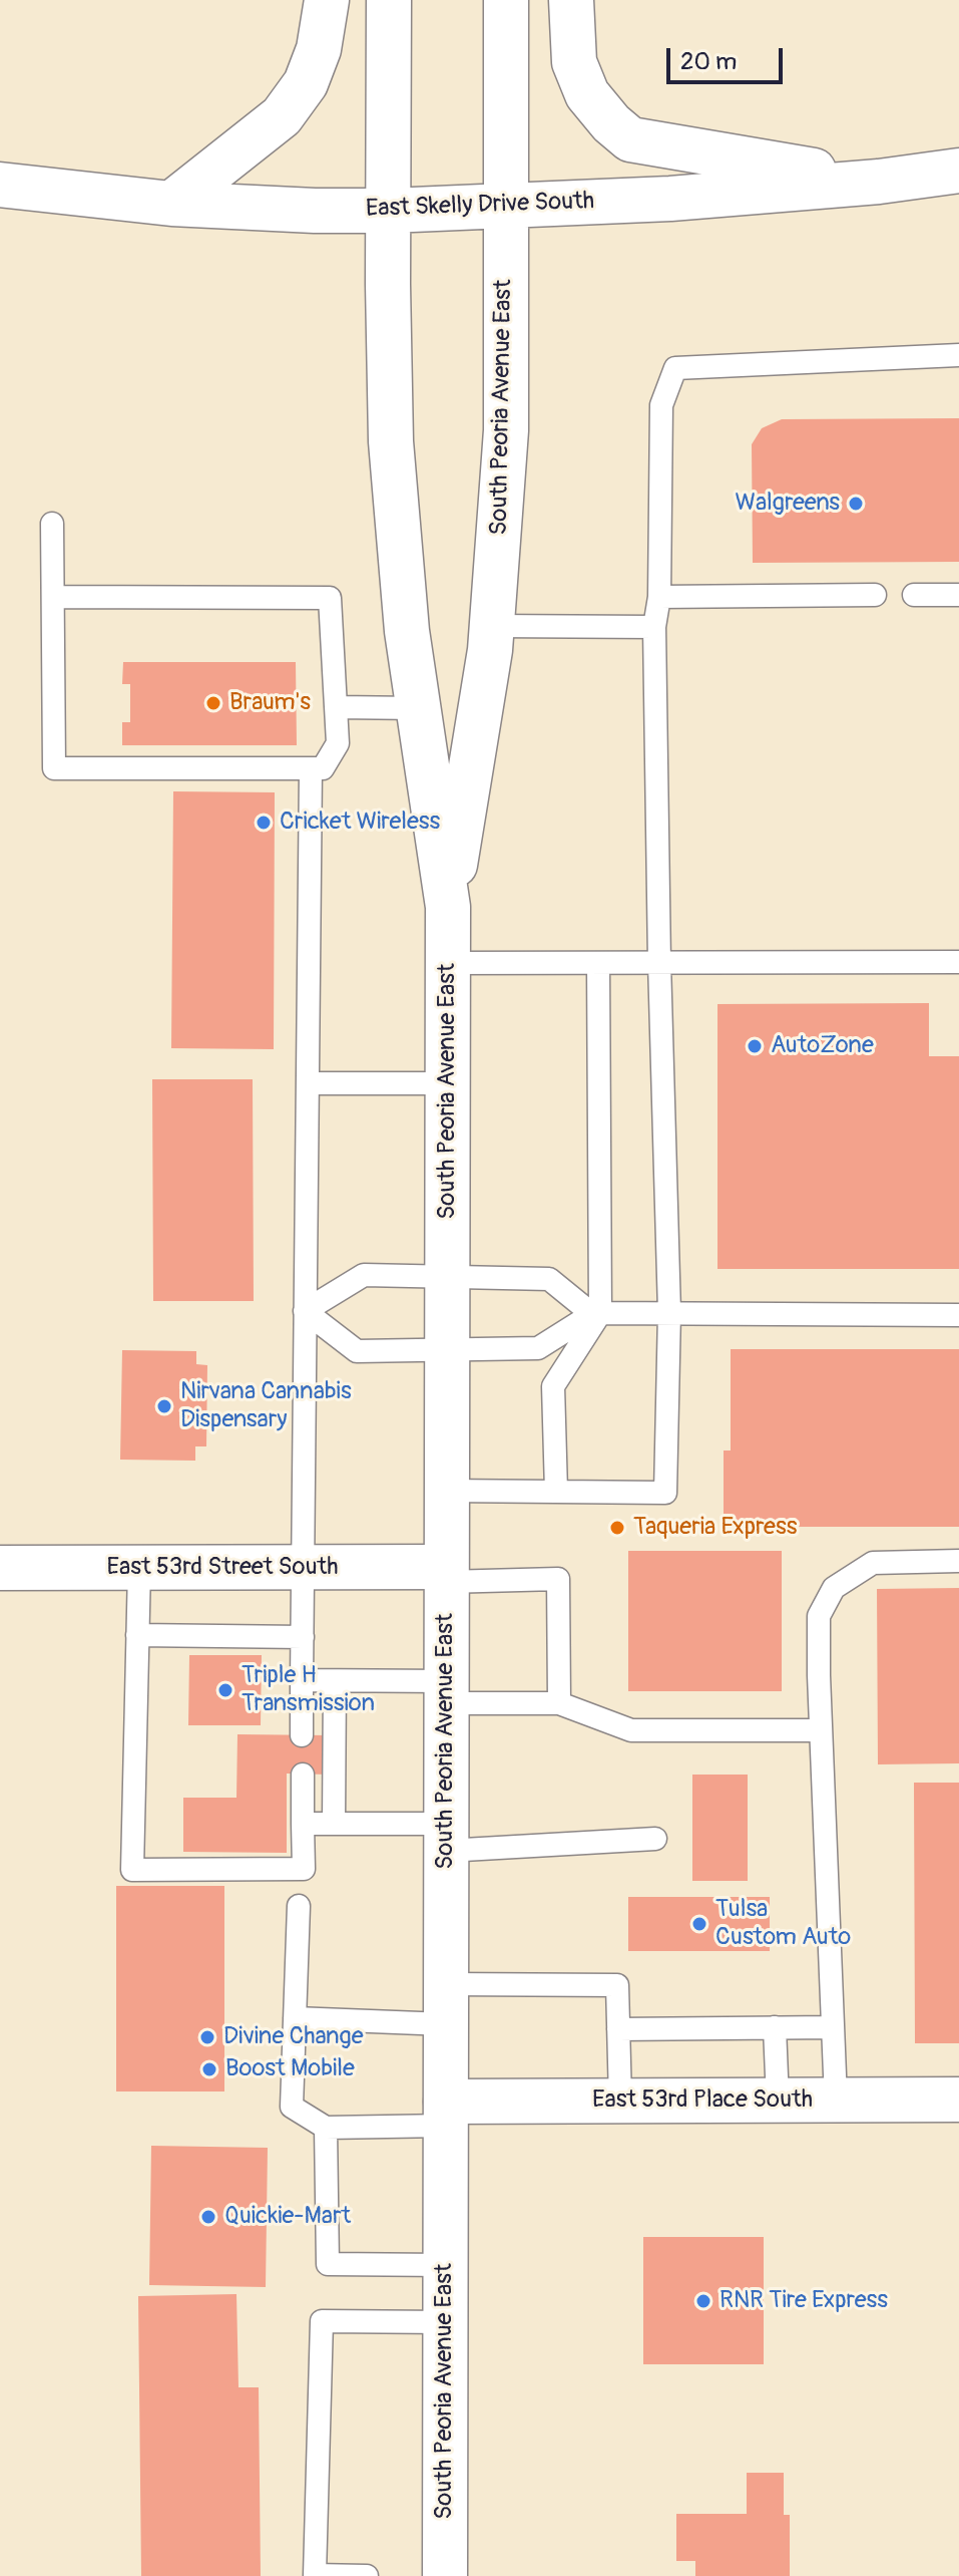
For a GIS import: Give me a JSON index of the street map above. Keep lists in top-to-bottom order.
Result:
{
  "streets": {
    "main road": [
      "East Skelly Drive South",
      "South Peoria Avenue East",
      "East 53rd Street South",
      "East 53rd Place South"
    ]
  },
  "crossings": [
    ["East Skelly Drive South", "South Peoria Avenue East"],
    ["South Peoria Avenue East", "East 53rd Street South"],
    ["South Peoria Avenue East", "East 53rd Place South"]
  ],
  "places": [
    "Walgreens",
    "Braum's",
    "Cricket Wireless",
    "AutoZone",
    "Nirvana Cannabis Dispensary",
    "Taqueria Express",
    "Triple H Transmission",
    "Tulsa Custom Auto",
    "Divine Change",
    "Boost Mobile",
    "Quickie-Mart",
    "RNR Tire Express"
  ],
  "scale_bar": "20 m"
}
